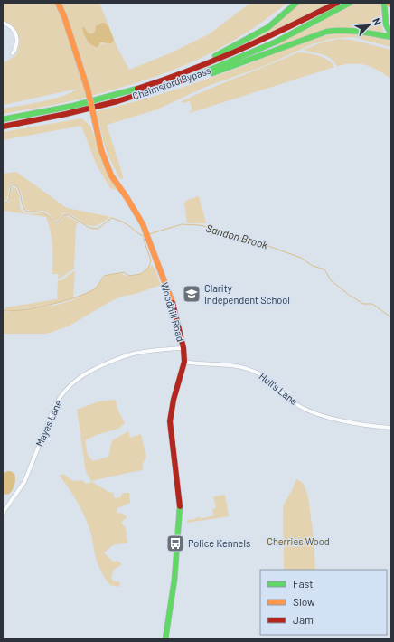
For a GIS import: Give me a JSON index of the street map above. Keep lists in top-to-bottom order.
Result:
{
  "streets": {
    "main road": ["Chelmsford Bypass", "Woodhill Road"],
    "street": ["Hull's Lane", "Mayes Lane"]
  },
  "crossings": [
    ["Woodhill Road", "Hull's Lane"],
    ["Woodhill Road", "Mayes Lane"]
  ],
  "water": ["Sandon Brook"],
  "parks": ["Cherries Wood"],
  "places": {
    "school or university": ["Clarity Independent School"],
    "bus stop": ["Police Kennels"]
  },
  "legend": ["Fast", "Slow", "Jam"],
  "north": "top right"
}
